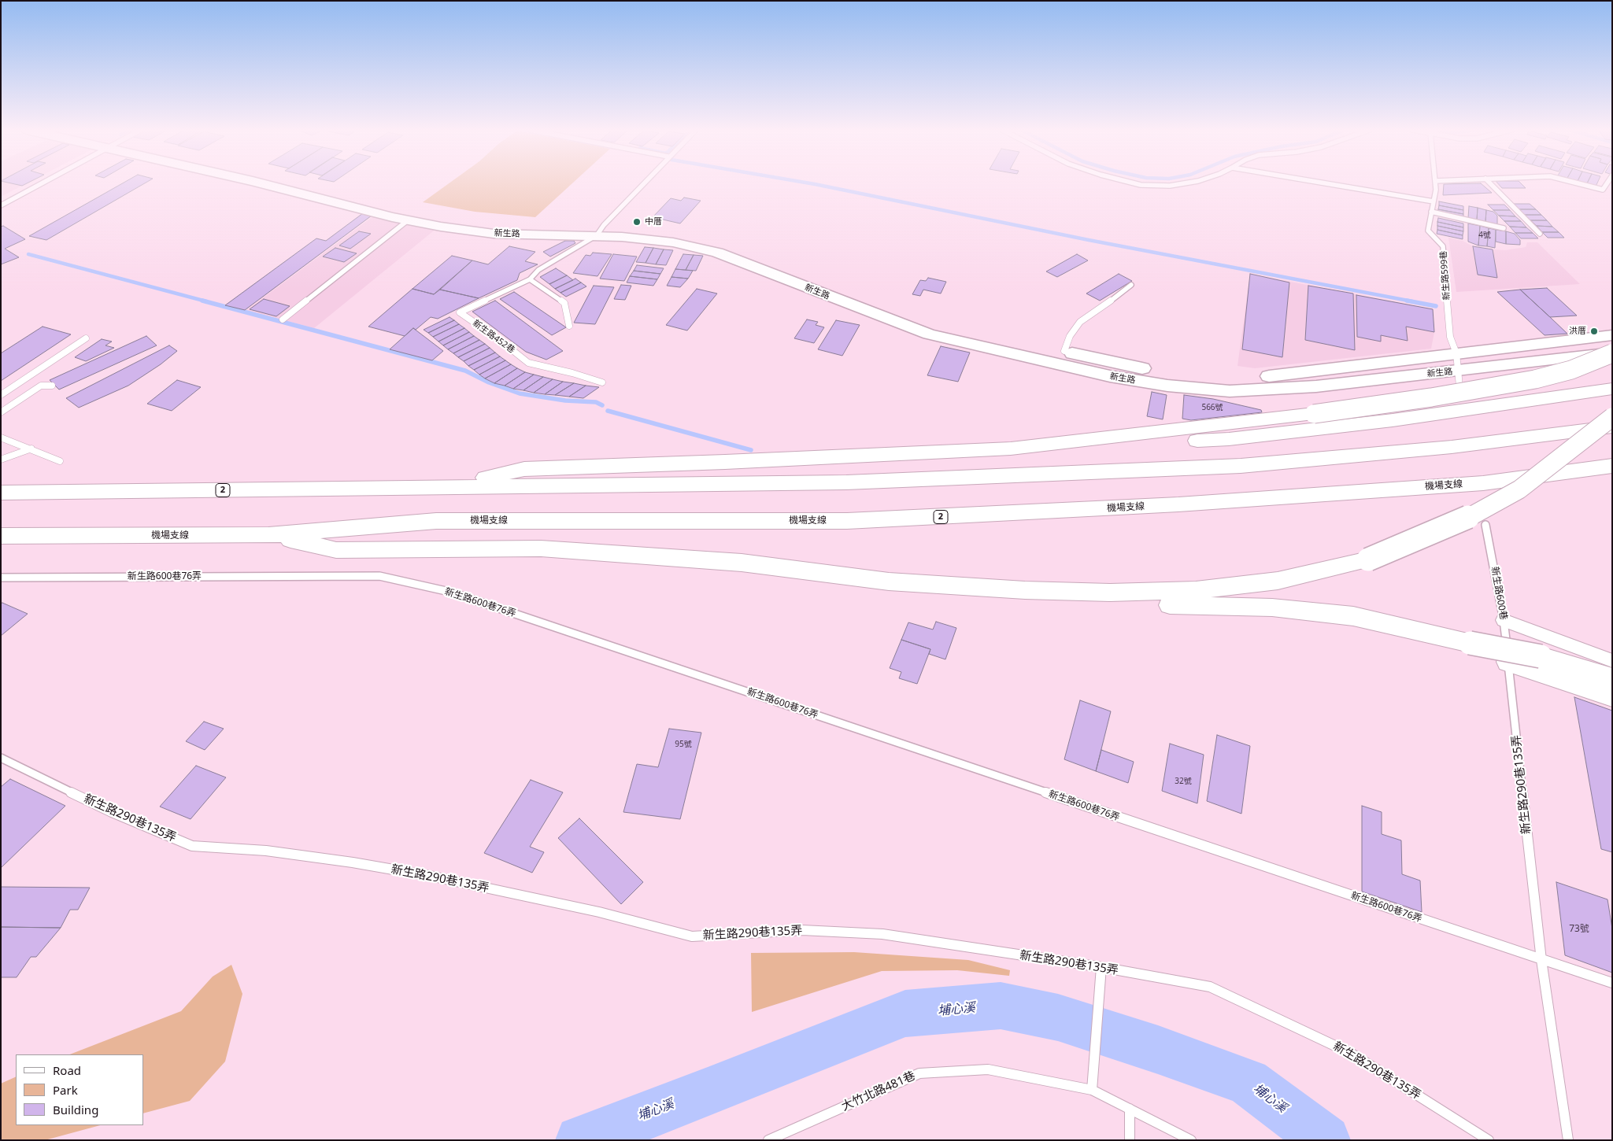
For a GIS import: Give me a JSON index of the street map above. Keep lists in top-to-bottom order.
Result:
{
  "streets": {
    "main road": ["新生路", "機場支線", "2"],
    "lane": [
      "新生路599巷",
      "新生路452巷",
      "新生路600巷76弄",
      "新生路600巷",
      "新生路290巷135弄",
      "大竹北路481巷"
    ]
  },
  "crossings": [
    ["新生路", "新生路599巷"],
    ["新生路", "新生路452巷"],
    ["新生路600巷76弄", "新生路290巷135弄"],
    ["新生路600巷", "新生路290巷135弄"]
  ],
  "water": ["埔心溪"],
  "places": ["中厝", "洪厝"],
  "house_numbers": [
    "4號",
    "566號",
    "95號",
    "32號",
    "73號"
  ],
  "legend": ["Road", "Park", "Building"]
}
